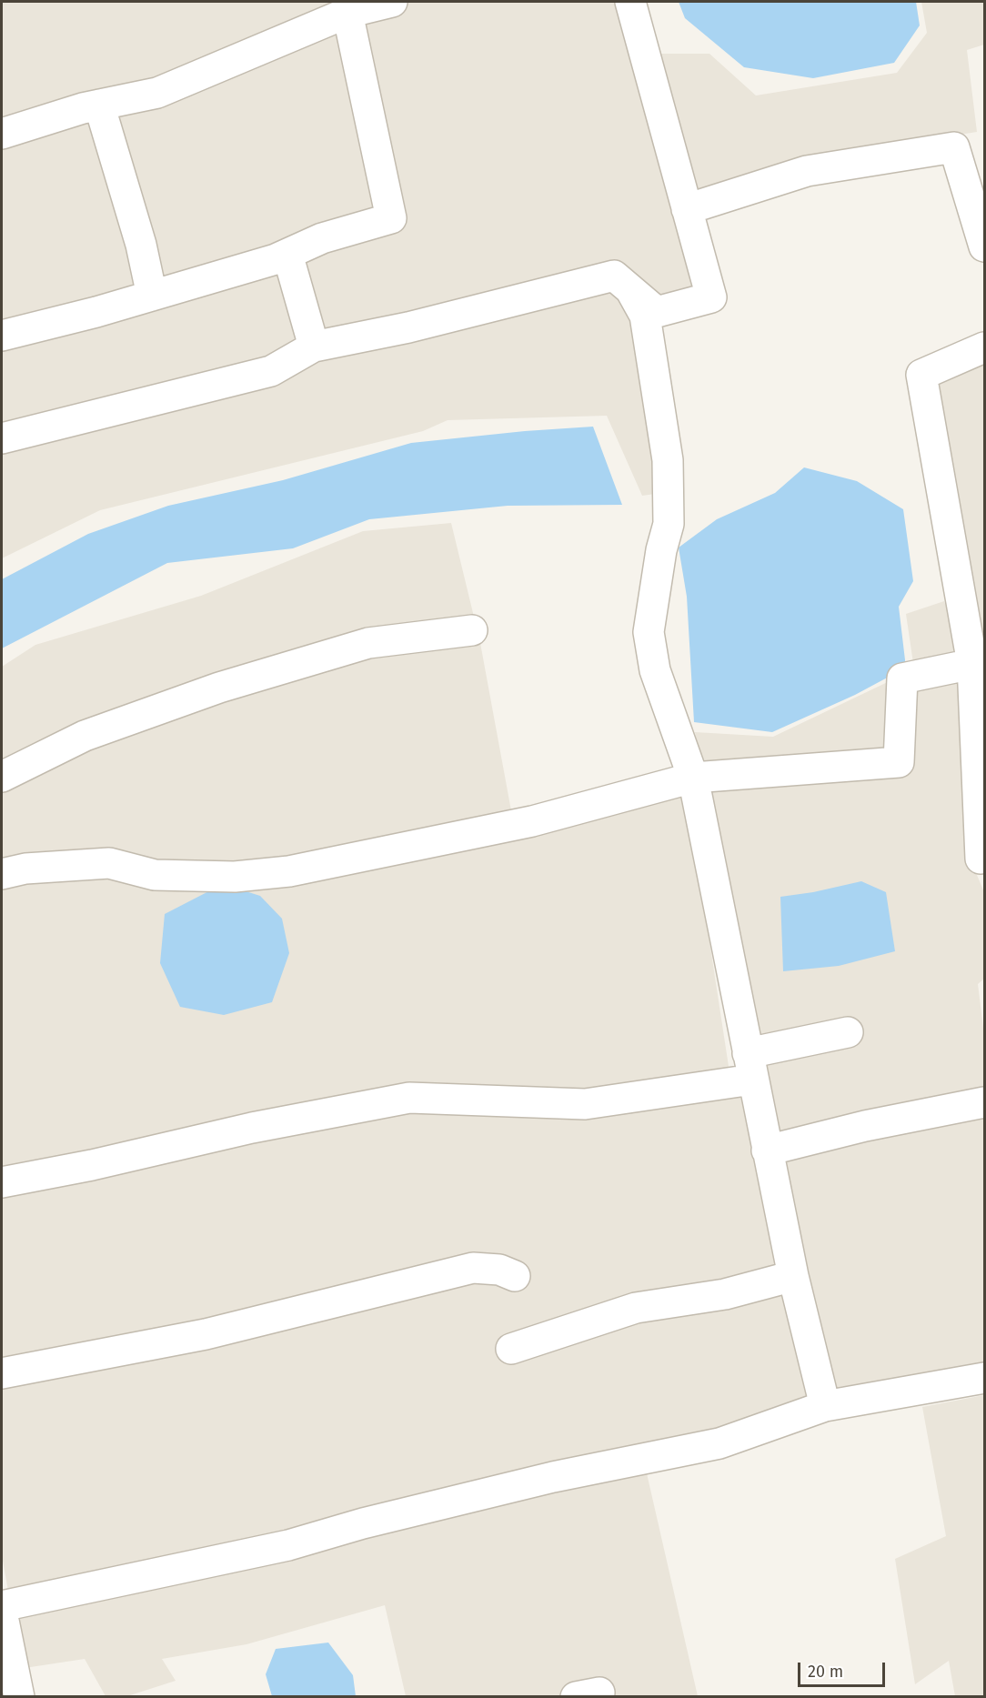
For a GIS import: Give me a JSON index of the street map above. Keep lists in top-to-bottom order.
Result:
{
  "scale_bar": "20 m"
}
